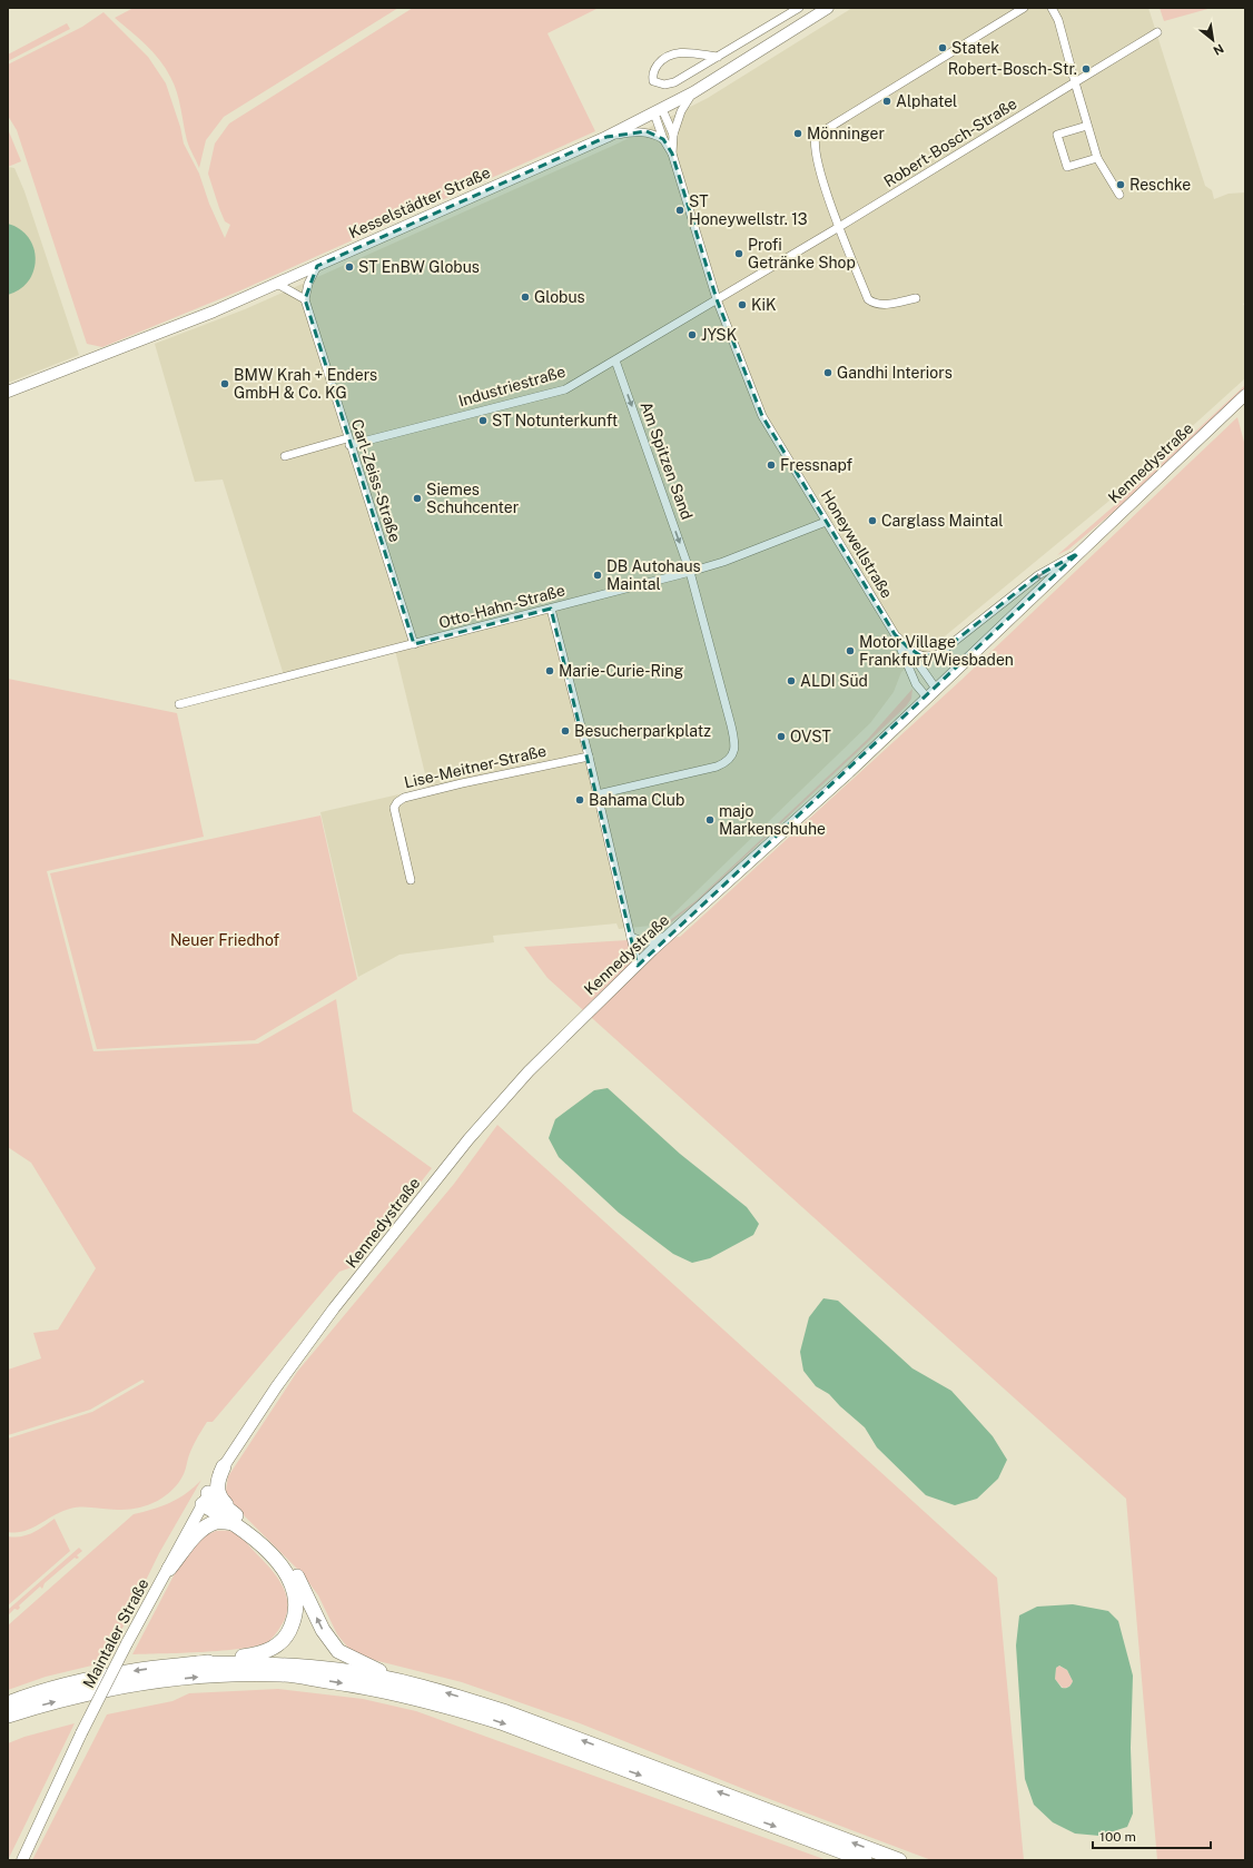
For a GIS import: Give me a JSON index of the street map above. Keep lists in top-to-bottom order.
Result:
{
  "streets": {
    "main road": ["Kesselstädter Straße", "Kennedystraße", "Maintaler Straße"],
    "street": [
      "Robert-Bosch-Straße",
      "Industriestraße",
      "Am Spitzen Sand",
      "Carl-Zeiss-Straße",
      "Honeywellstraße",
      "Otto-Hahn-Straße",
      "Lise-Meitner-Straße"
    ]
  },
  "crossings": [
    ["Robert-Bosch-Straße", "Industriestraße"],
    ["Robert-Bosch-Straße", "Honeywellstraße"],
    ["Kesselstädter Straße", "Honeywellstraße"],
    ["Industriestraße", "Am Spitzen Sand"],
    ["Industriestraße", "Carl-Zeiss-Straße"],
    ["Industriestraße", "Honeywellstraße"],
    ["Am Spitzen Sand", "Otto-Hahn-Straße"],
    ["Kennedystraße", "Honeywellstraße"],
    ["Kennedystraße", "Maintaler Straße"],
    ["Carl-Zeiss-Straße", "Otto-Hahn-Straße"],
    ["Honeywellstraße", "Otto-Hahn-Straße"]
  ],
  "one_way": ["Am Spitzen Sand"],
  "parks": ["Neuer Friedhof"],
  "places": [
    "Statek",
    "Robert-Bosch-Str.",
    "Alphatel",
    "Mönninger",
    "Reschke",
    "ST Honeywellstr. 13",
    "Profi Getränke Shop",
    "ST EnBW Globus",
    "Globus",
    "KiK",
    "JYSK",
    "Gandhi Interiors",
    "BMW Krah + Enders GmbH & Co. KG",
    "ST Notunterkunft",
    "Fressnapf",
    "Siemes Schuhcenter",
    "Carglass Maintal",
    "DB Autohaus Maintal",
    "Motor Village Frankfurt/Wiesbaden",
    "Marie-Curie-Ring",
    "ALDI Süd",
    "Besucherparkplatz",
    "OVST",
    "Bahama Club",
    "majo Markenschuhe"
  ],
  "scale_bar": "100 m",
  "north": "bottom right"
}
